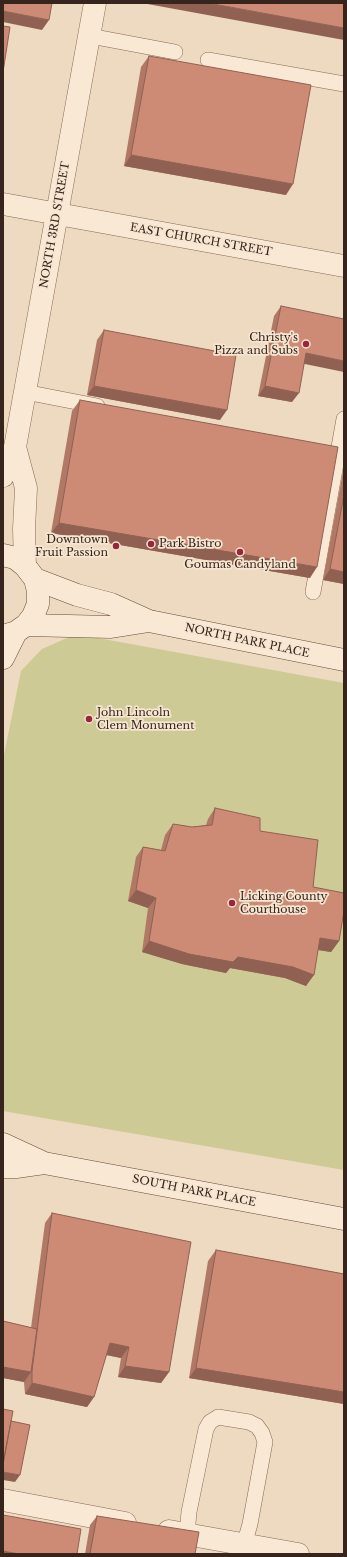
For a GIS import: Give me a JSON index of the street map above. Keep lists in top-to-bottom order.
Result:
{
  "streets": {
    "street": [
      "NORTH 3RD STREET",
      "EAST CHURCH STREET",
      "NORTH PARK PLACE",
      "SOUTH PARK PLACE"
    ]
  },
  "crossings": [
    ["NORTH 3RD STREET", "EAST CHURCH STREET"],
    ["NORTH 3RD STREET", "NORTH PARK PLACE"]
  ],
  "places": [
    "Christy's Pizza and Subs",
    "Park Bistro",
    "Downtown Fruit Passion",
    "Goumas Candyland",
    "John Lincoln Clem Monument",
    "Licking County Courthouse"
  ]
}
